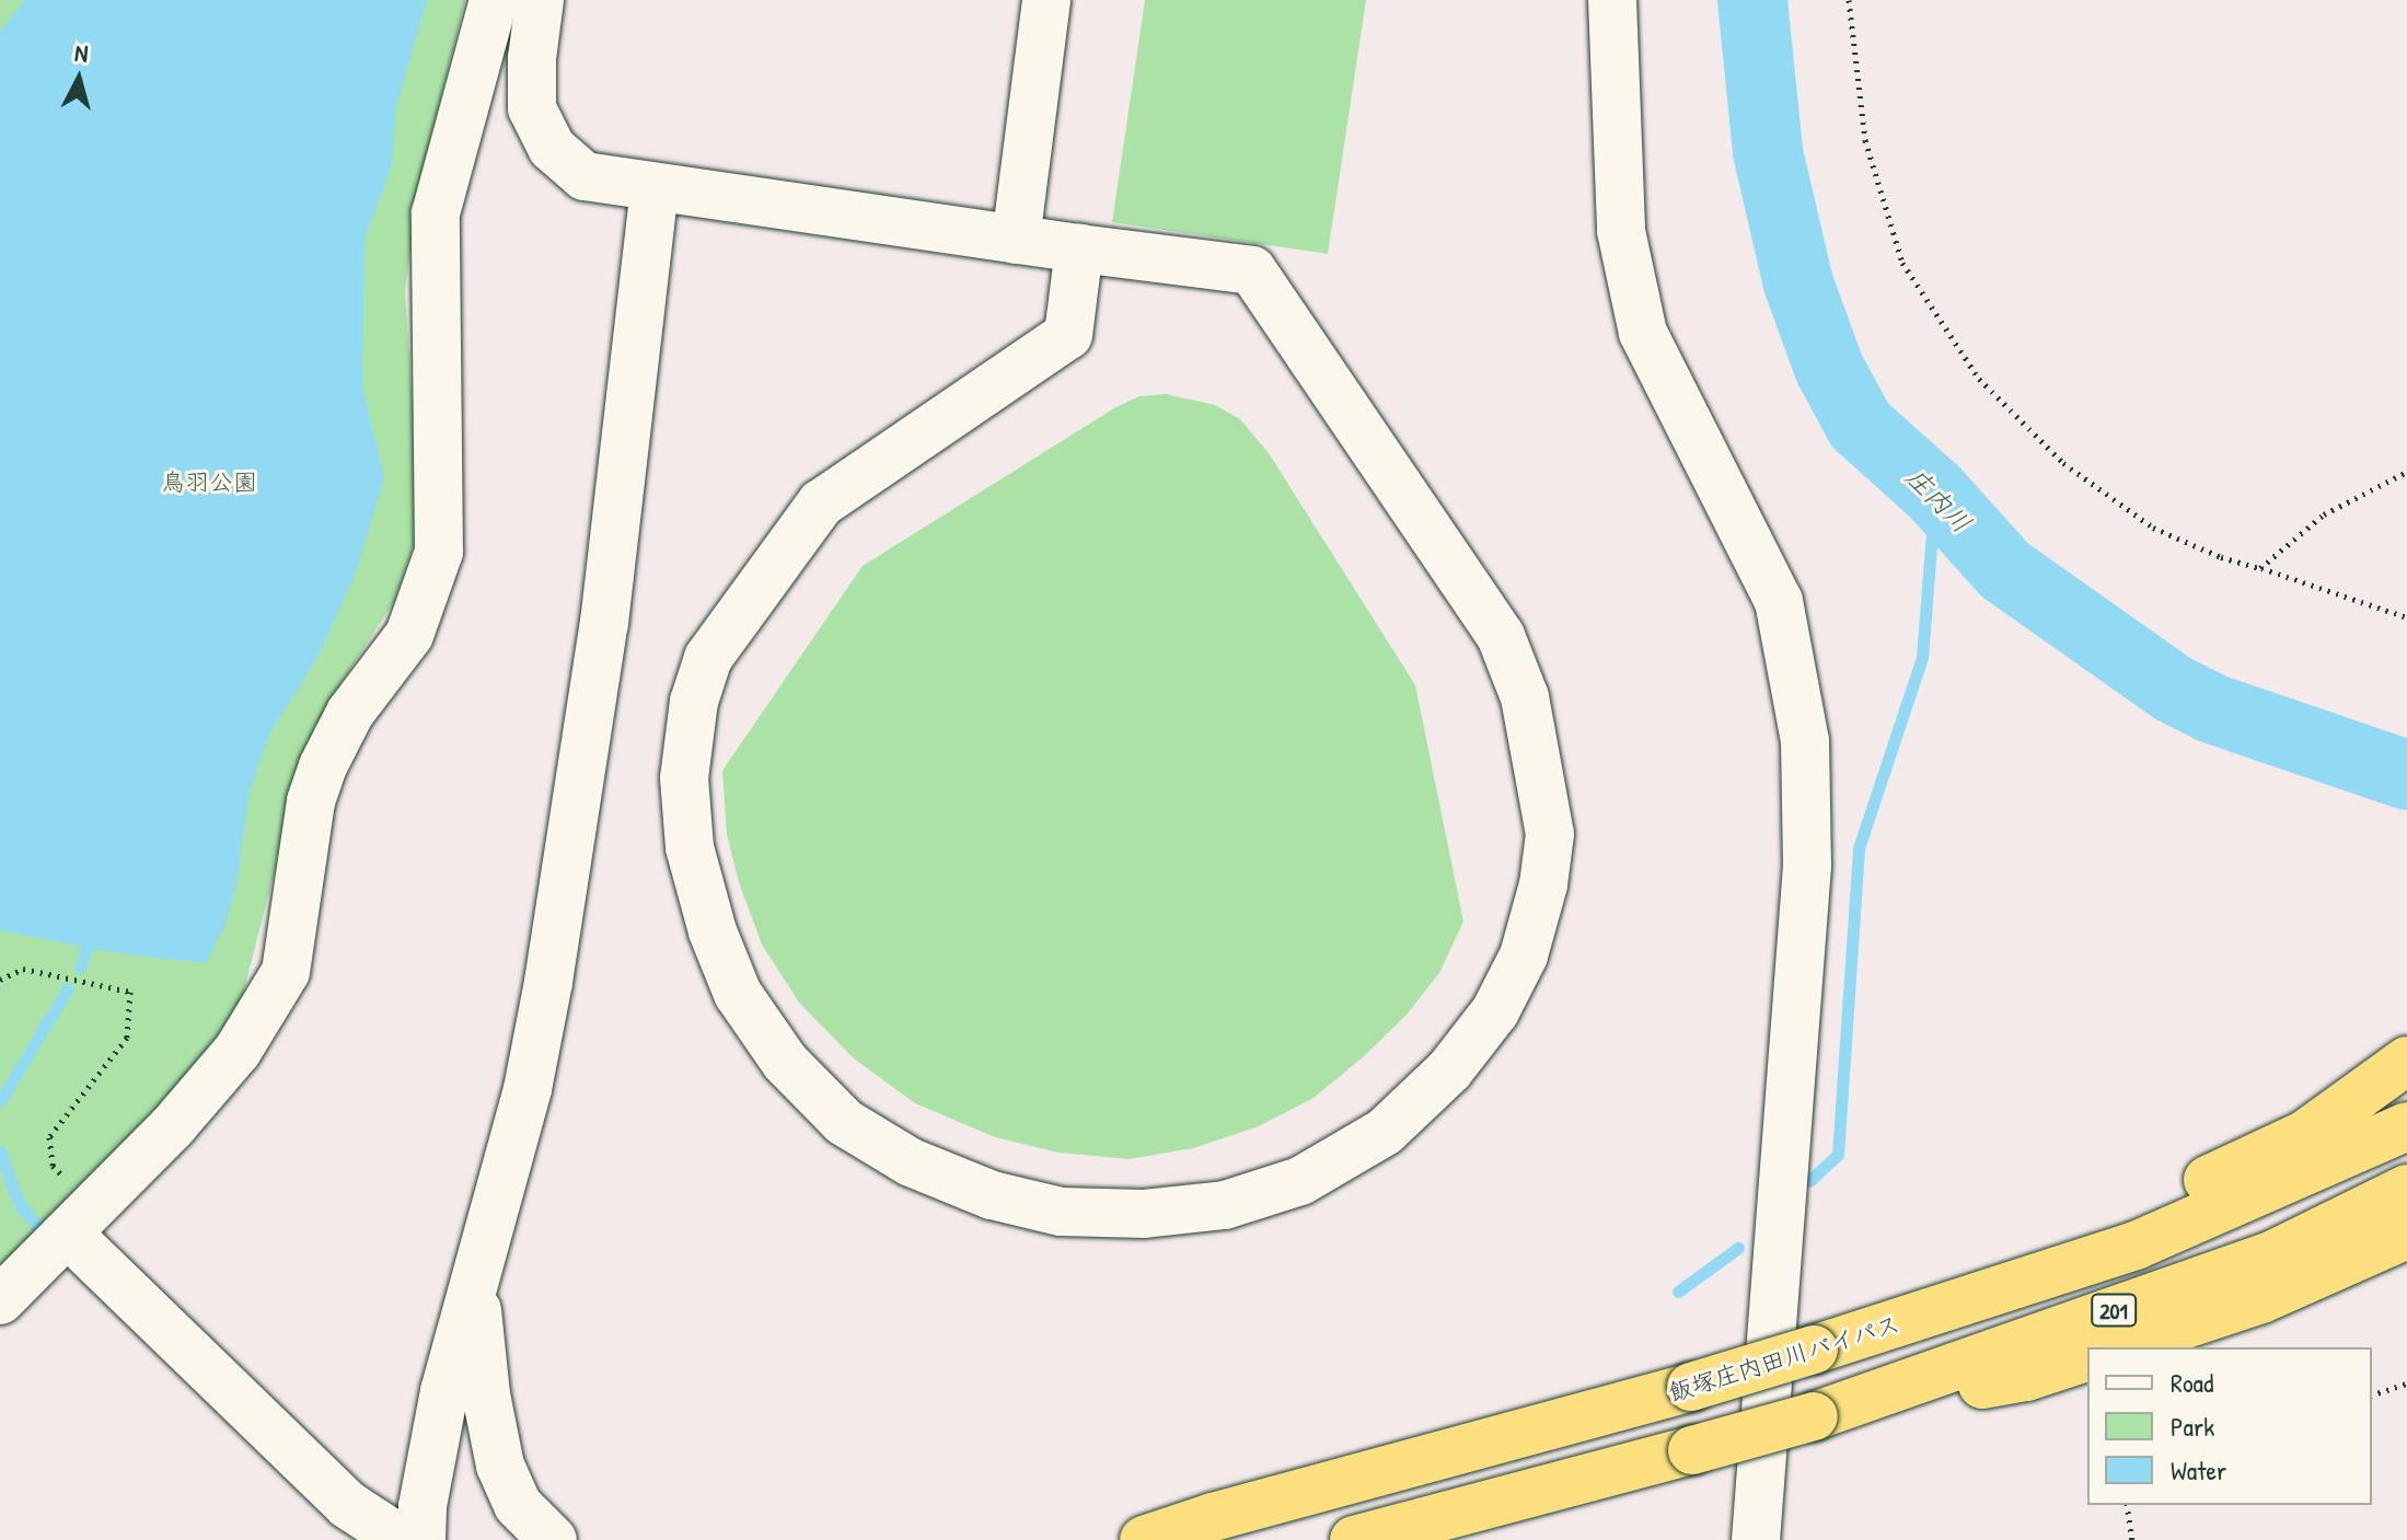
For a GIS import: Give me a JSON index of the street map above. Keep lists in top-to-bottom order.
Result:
{
  "streets": {
    "highway": ["201", "飯塚庄内田川バイパス"]
  },
  "water": ["庄内川"],
  "parks": ["鳥羽公園"],
  "legend": ["Road", "Park", "Water"],
  "north": "top"
}
